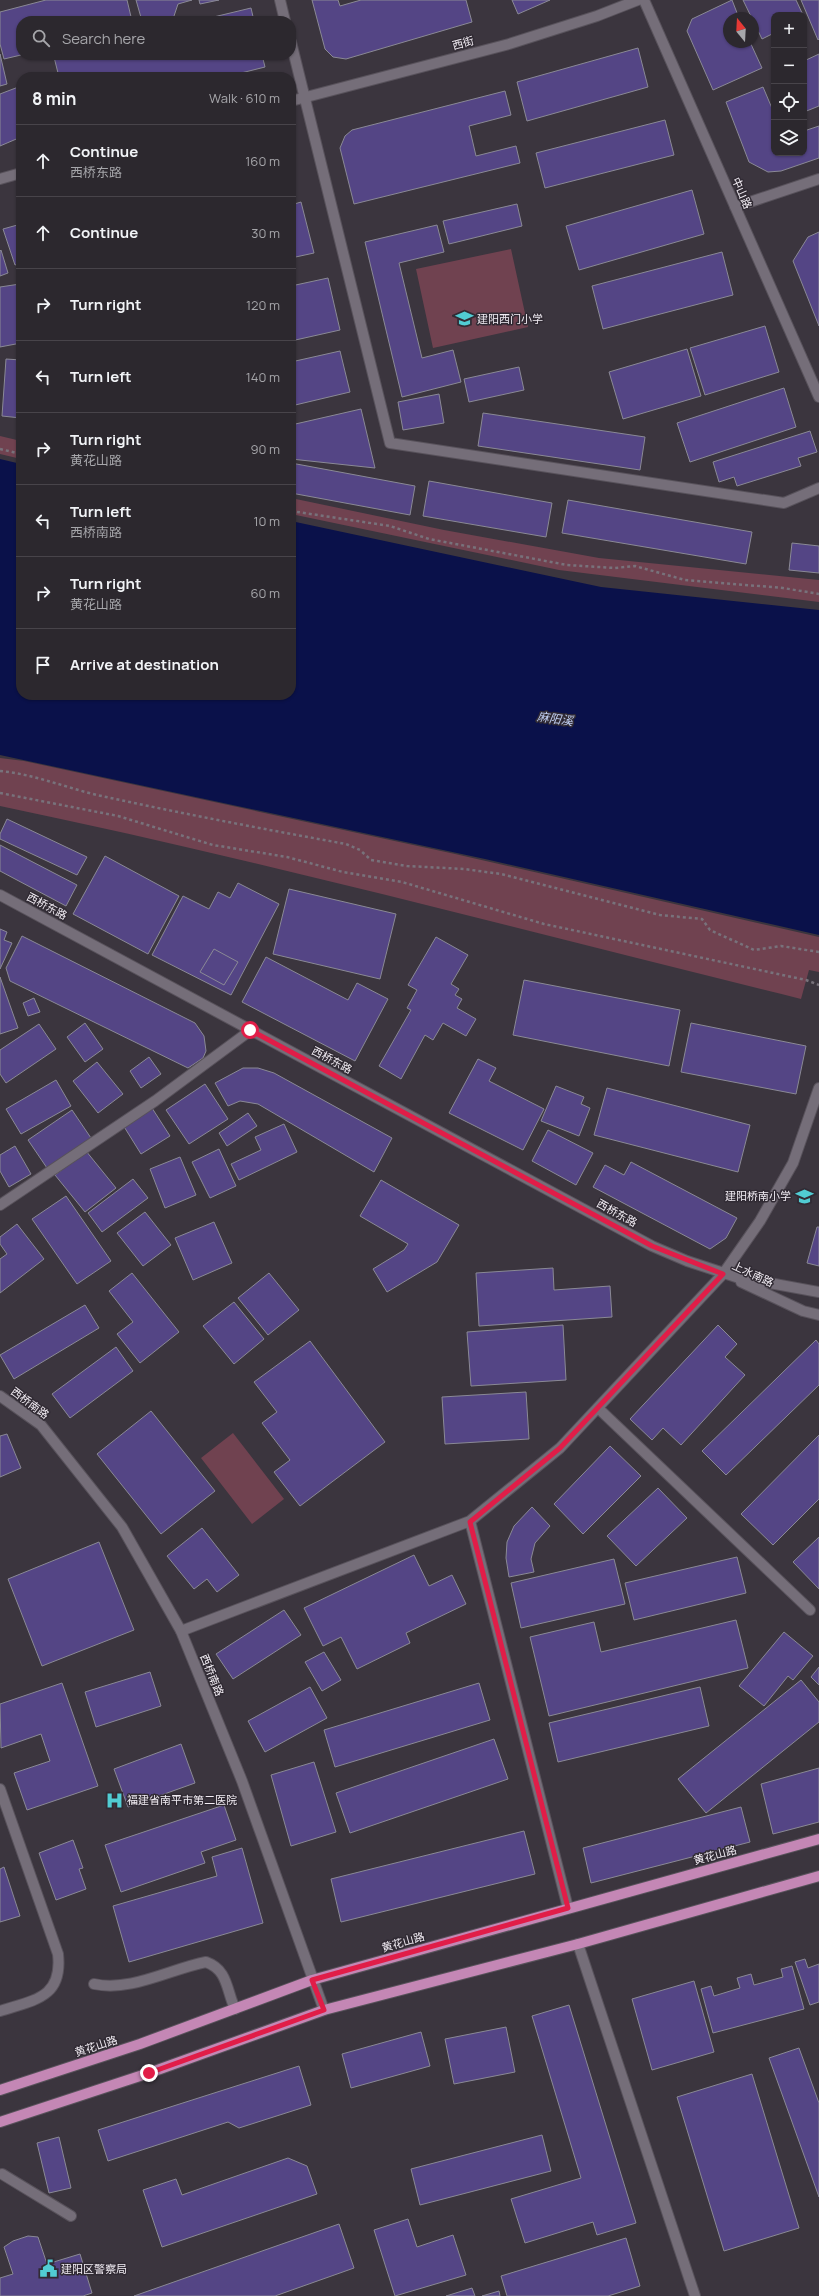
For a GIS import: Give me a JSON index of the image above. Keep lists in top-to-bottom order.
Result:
{
  "streets": {
    "main road": ["黄花山路"],
    "street": [
      "西街",
      "中山路",
      "西桥东路",
      "上水南路",
      "西桥南路"
    ]
  },
  "crossings": [
    ["西桥东路", "上水南路"],
    ["西桥南路", "黄花山路"]
  ],
  "water": ["麻阳溪"],
  "places": {
    "school or university": ["建阳西门小学", "建阳桥南小学"],
    "hospital": ["福建省南平市第二医院"],
    "public building": ["建阳区警察局"]
  },
  "north": "top",
  "page": {
    "map_buttons": ["+", "−"],
    "search": "Search here",
    "heading": ["8 min", "Walk · 610 m"],
    "list": [
      ["Continue", "西桥东路", "160 m"],
      ["Continue", "30 m"],
      ["Turn right", "120 m"],
      ["Turn left", "140 m"],
      ["Turn right", "黄花山路", "90 m"],
      ["Turn left", "西桥南路", "10 m"],
      ["Turn right", "黄花山路", "60 m"],
      "Arrive at destination"
    ]
  }
}
